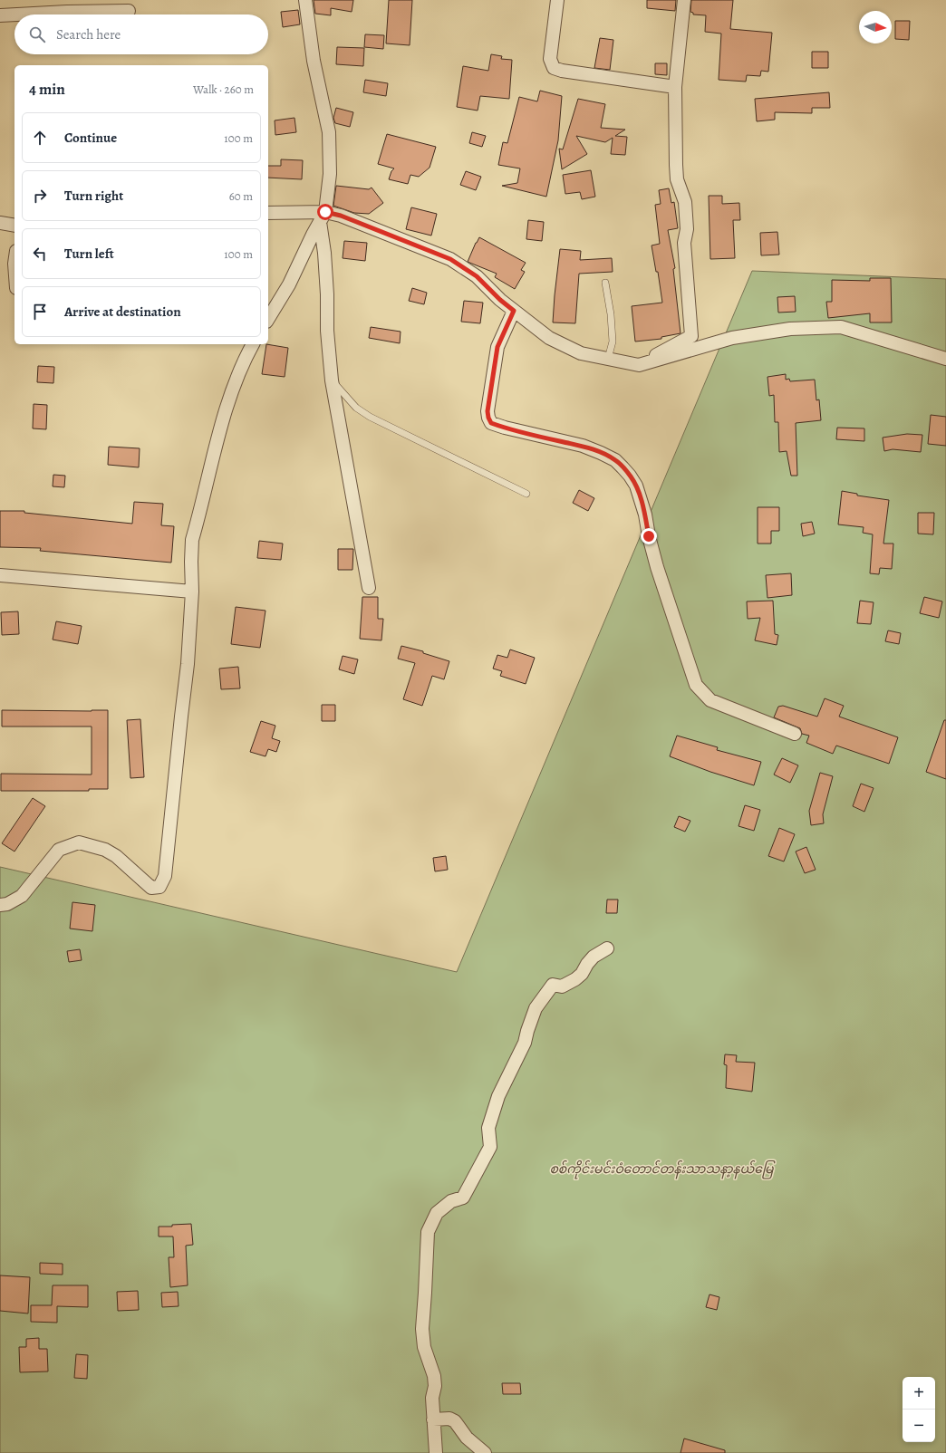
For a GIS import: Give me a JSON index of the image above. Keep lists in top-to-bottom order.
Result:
{
  "parks": ["စစ်ကိုင်းမင်းဝံတောင်တန်းသာသနာ့နယ်မြေ"],
  "north": "right",
  "page": {
    "search": "Search here",
    "heading": ["4 min", "Walk · 260 m"],
    "list": [
      ["Continue", "100 m"],
      ["Turn right", "60 m"],
      ["Turn left", "100 m"],
      "Arrive at destination"
    ],
    "map_buttons": ["+", "−"]
  }
}
